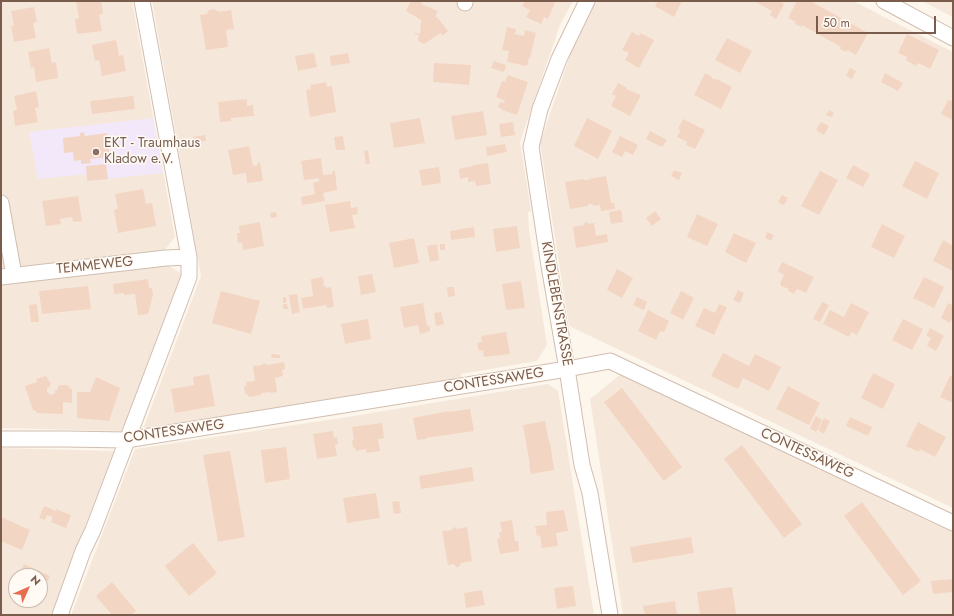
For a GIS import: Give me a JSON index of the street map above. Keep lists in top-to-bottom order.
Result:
{
  "streets": {
    "street": ["TEMMEWEG", "KINDLEBENSTRASSE", "CONTESSAWEG"]
  },
  "crossings": [
    ["KINDLEBENSTRASSE", "CONTESSAWEG"]
  ],
  "places": ["EKT - Traumhaus Kladow e.V."],
  "scale_bar": "50 m",
  "north": "top right"
}
